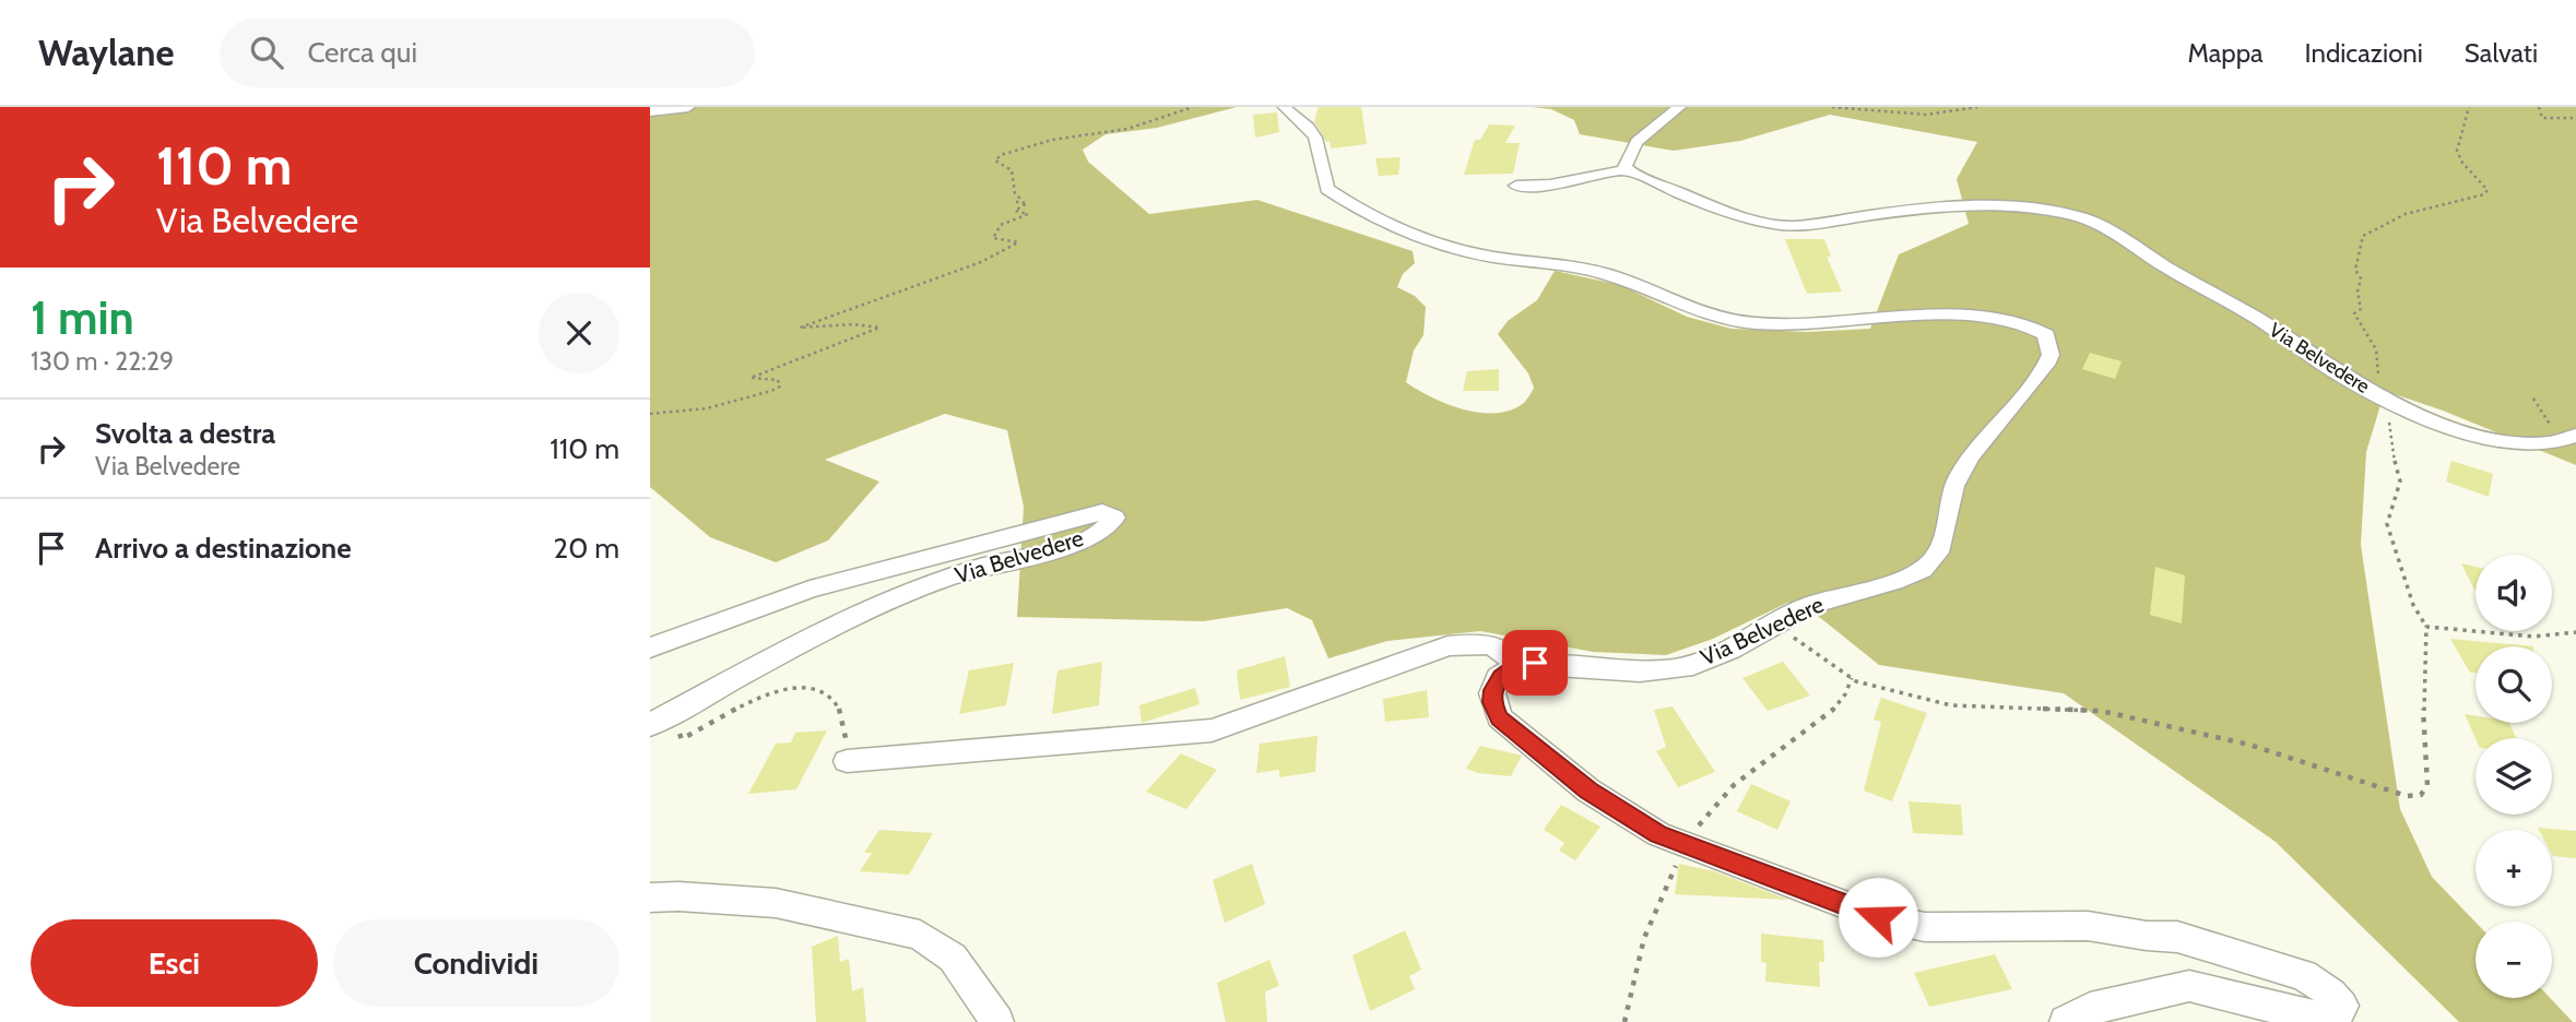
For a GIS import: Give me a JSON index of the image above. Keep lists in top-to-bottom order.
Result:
{
  "streets": {
    "street": ["Via Belvedere"]
  },
  "page": {
    "header": "Waylane",
    "search": "Cerca qui",
    "nav": ["Mappa", "Indicazioni", "Salvati"],
    "turn": ["110 m", "Via Belvedere"],
    "heading": ["1 min", "130 m · 22:29"],
    "list": [
      {
        "name": "Svolta a destra",
        "note": "Via Belvedere",
        "value": "110 m"
      },
      {
        "name": "Arrivo a destinazione",
        "value": "20 m"
      }
    ],
    "map_buttons": ["+", "−"],
    "buttons": ["Esci", "Condividi"]
  }
}
